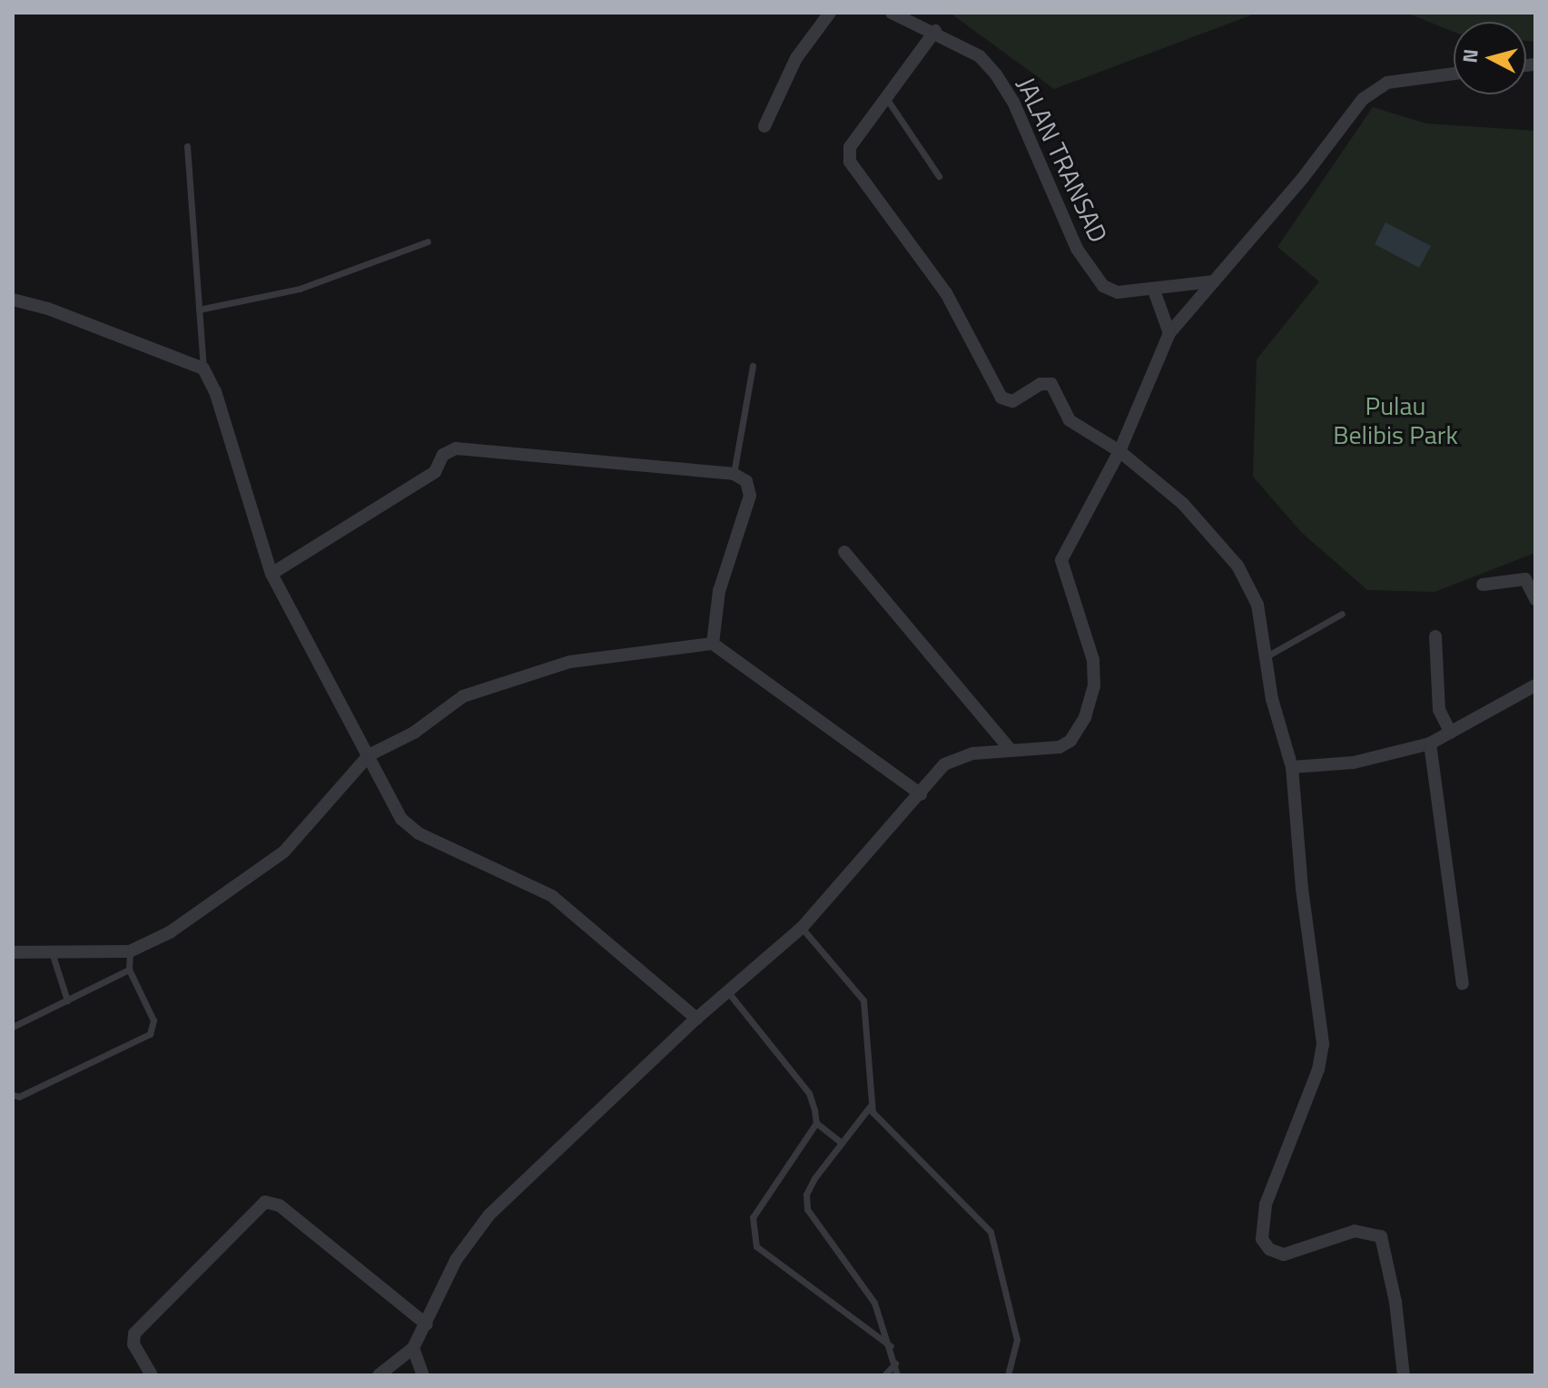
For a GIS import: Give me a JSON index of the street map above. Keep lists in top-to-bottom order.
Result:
{
  "streets": {
    "street": ["JALAN TRANSAD"]
  },
  "parks": ["Pulau Belibis Park"],
  "north": "left"
}
